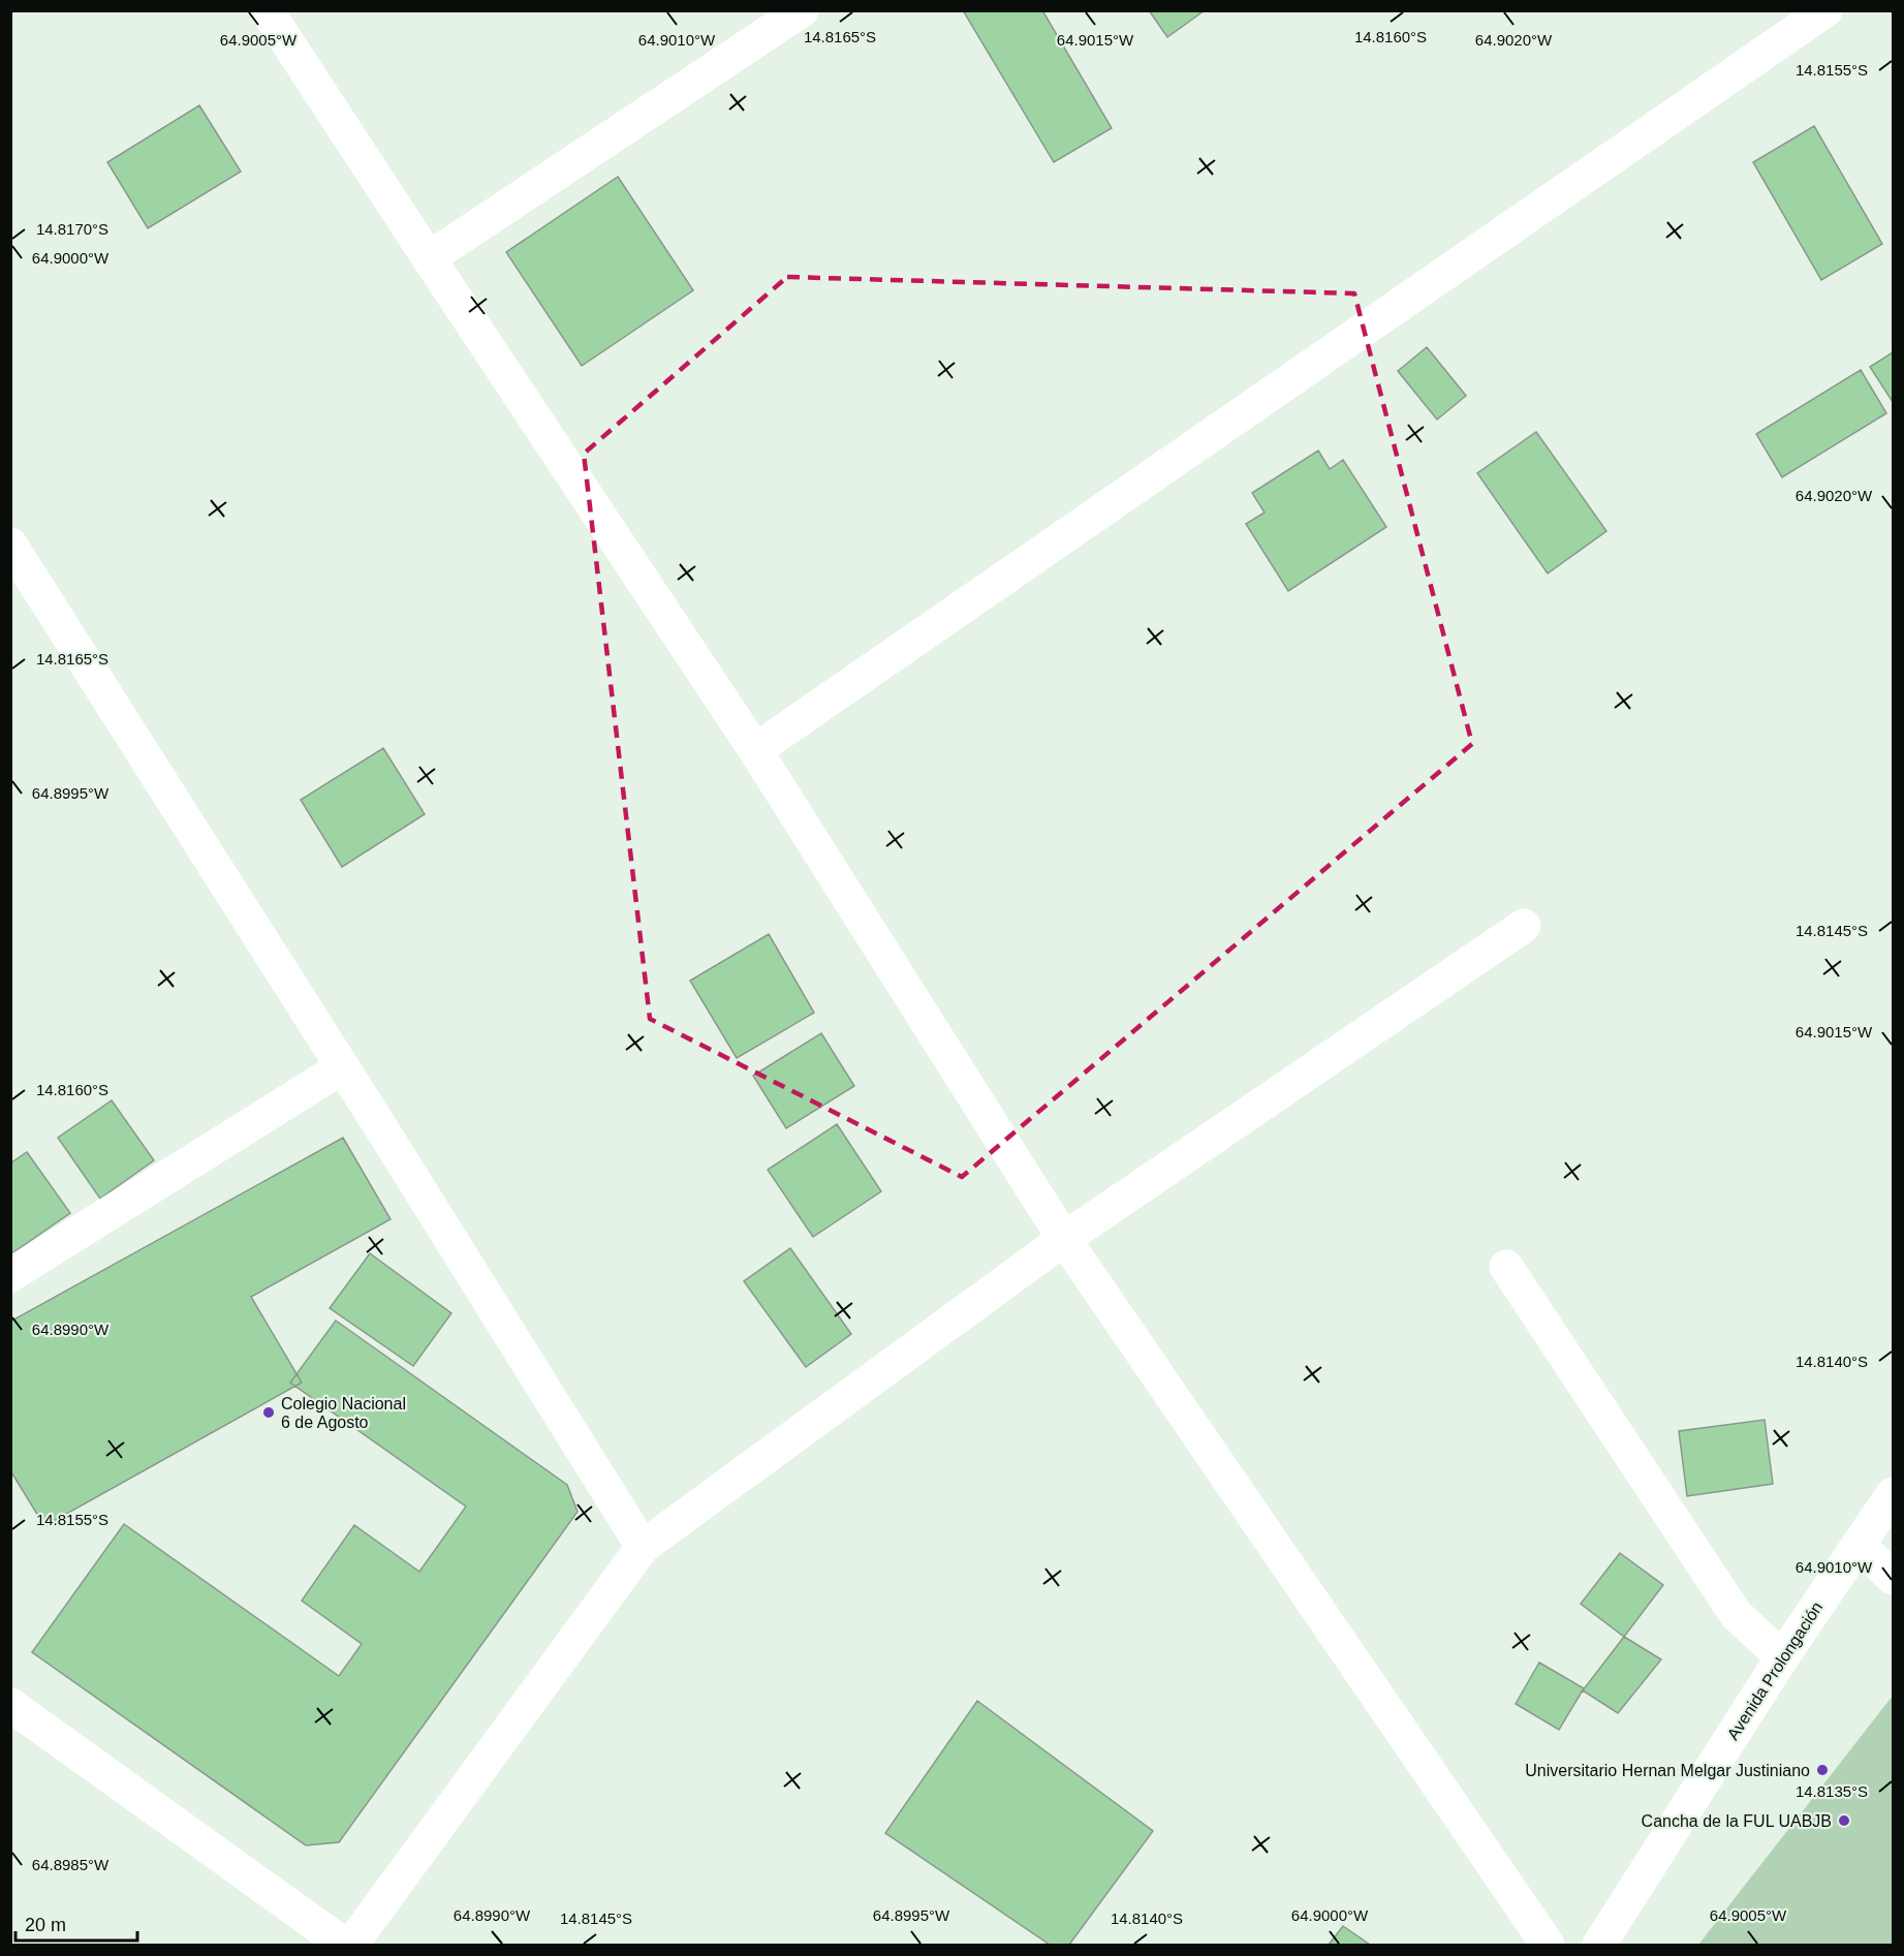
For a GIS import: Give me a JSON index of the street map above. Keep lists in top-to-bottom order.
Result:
{
  "streets": {
    "street": ["Avenida Prolongación"]
  },
  "places": ["Colegio Nacional 6 de Agosto", "Universitario Hernan Melgar Justiniano", "Cancha de la FUL UABJB"],
  "scale_bar": "20 m",
  "coordinates": [
    "14.8165°S",
    "14.8160°S",
    "64.9005°W",
    "64.9010°W",
    "64.9015°W",
    "64.9020°W",
    "14.8155°S",
    "14.8170°S",
    "64.9000°W",
    "64.8995°W",
    "14.8145°S",
    "64.8990°W",
    "14.8140°S",
    "14.8135°S",
    "64.8985°W"
  ]
}
